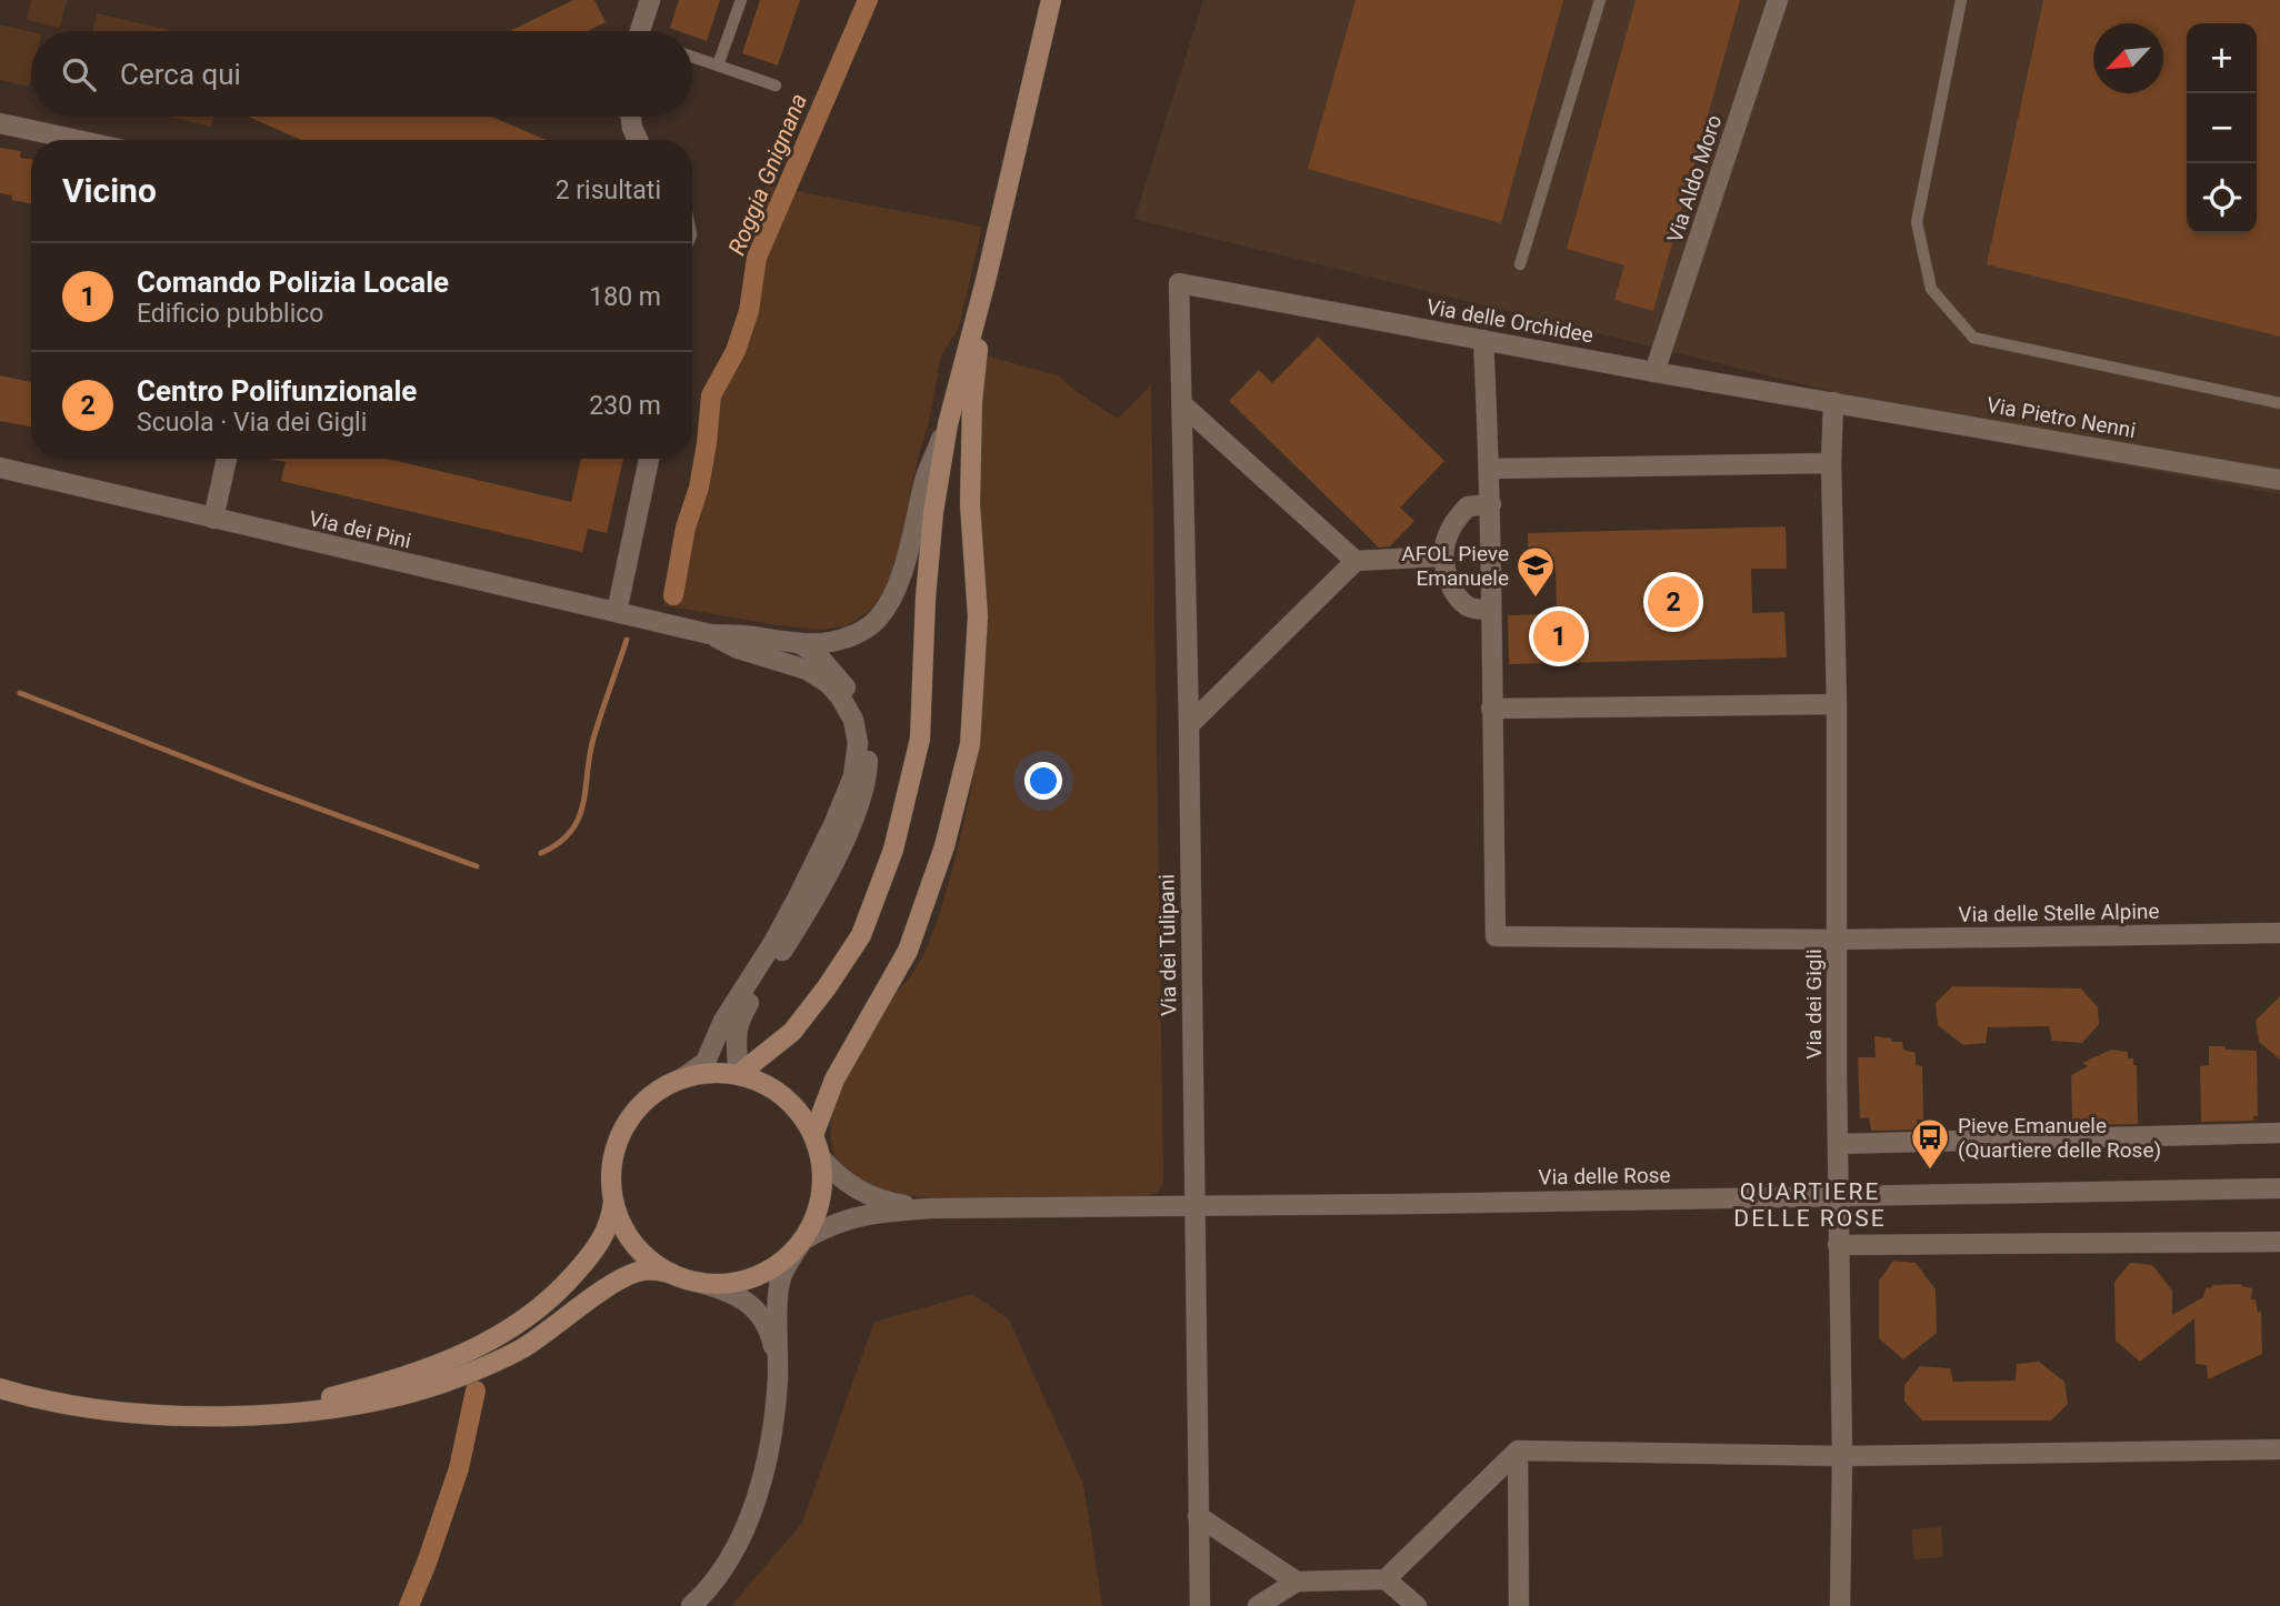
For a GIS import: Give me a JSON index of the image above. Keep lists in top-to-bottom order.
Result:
{
  "streets": {
    "street": [
      "Via Aldo Moro",
      "Via delle Orchidee",
      "Via Pietro Nenni",
      "Via dei Pini",
      "Via delle Stelle Alpine",
      "Via dei Tulipani",
      "Via dei Gigli",
      "Via delle Rose"
    ]
  },
  "crossings": [
    ["Via Aldo Moro", "Via delle Orchidee"],
    ["Via delle Orchidee", "Via Pietro Nenni"],
    ["Via delle Orchidee", "Via dei Tulipani"],
    ["Via delle Orchidee", "Via dei Gigli"],
    ["Via Pietro Nenni", "Via dei Gigli"],
    ["Via dei Pini", "Via delle Rose"],
    ["Via delle Stelle Alpine", "Via dei Gigli"],
    ["Via dei Tulipani", "Via delle Rose"],
    ["Via dei Gigli", "Via delle Rose"]
  ],
  "districts": ["QUARTIERE DELLE ROSE"],
  "water": ["Roggia Gnignana"],
  "places": {
    "school or university": ["AFOL Pieve Emanuele"],
    "bus stop": ["Pieve Emanuele (Quartiere delle Rose)"]
  },
  "north": "bottom left",
  "page": {
    "map_buttons": ["+", "−"],
    "search": "Cerca qui",
    "heading": ["Vicino", "2 risultati"],
    "list": [
      {
        "mark": "1",
        "name": "Comando Polizia Locale",
        "note": "Edificio pubblico",
        "value": "180 m"
      },
      {
        "mark": "2",
        "name": "Centro Polifunzionale",
        "note": "Scuola · Via dei Gigli",
        "value": "230 m"
      }
    ],
    "pins": ["2", "1"]
  }
}
